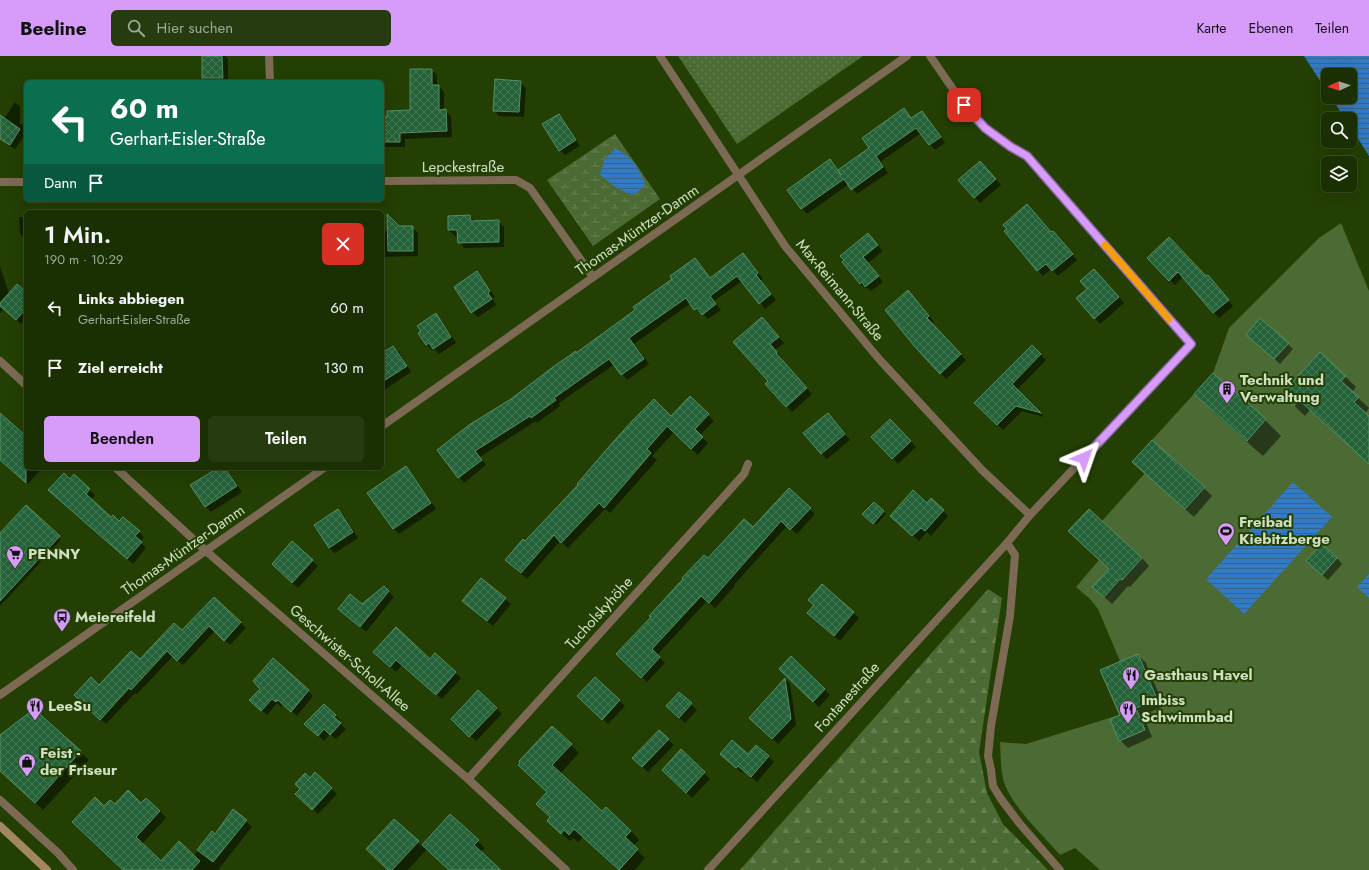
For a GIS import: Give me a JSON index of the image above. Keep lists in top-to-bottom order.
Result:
{
  "streets": {
    "street": [
      "Lepckestraße",
      "Thomas-Müntzer-Damm",
      "Max-Reimann-Straße",
      "Tucholskyhöhe",
      "Geschwister-Scholl-Allee",
      "Fontanestraße"
    ]
  },
  "crossings": [
    ["Lepckestraße", "Thomas-Müntzer-Damm"],
    ["Thomas-Müntzer-Damm", "Max-Reimann-Straße"],
    ["Thomas-Müntzer-Damm", "Geschwister-Scholl-Allee"],
    ["Max-Reimann-Straße", "Fontanestraße"],
    ["Tucholskyhöhe", "Geschwister-Scholl-Allee"]
  ],
  "places": {
    "building": ["Technik und Verwaltung"],
    "sports": ["Freibad Kiebitzberge"],
    "supermarket": ["PENNY"],
    "bus stop": ["Meiereifeld"],
    "restaurant": ["Gasthaus Havel", "LeeSu", "Imbiss Schwimmbad"],
    "shop": ["Feist - der Friseur"]
  },
  "north": "left",
  "page": {
    "header": "Beeline",
    "search": "Hier suchen",
    "nav": ["Karte", "Ebenen", "Teilen"],
    "turn": ["60 m", "Gerhart-Eisler-Straße"],
    "then": "Dann",
    "heading": ["1 Min.", "190 m · 10:29"],
    "list": [
      {
        "name": "Links abbiegen",
        "note": "Gerhart-Eisler-Straße",
        "value": "60 m"
      },
      {
        "name": "Ziel erreicht",
        "value": "130 m"
      }
    ],
    "buttons": ["Beenden", "Teilen"]
  }
}
